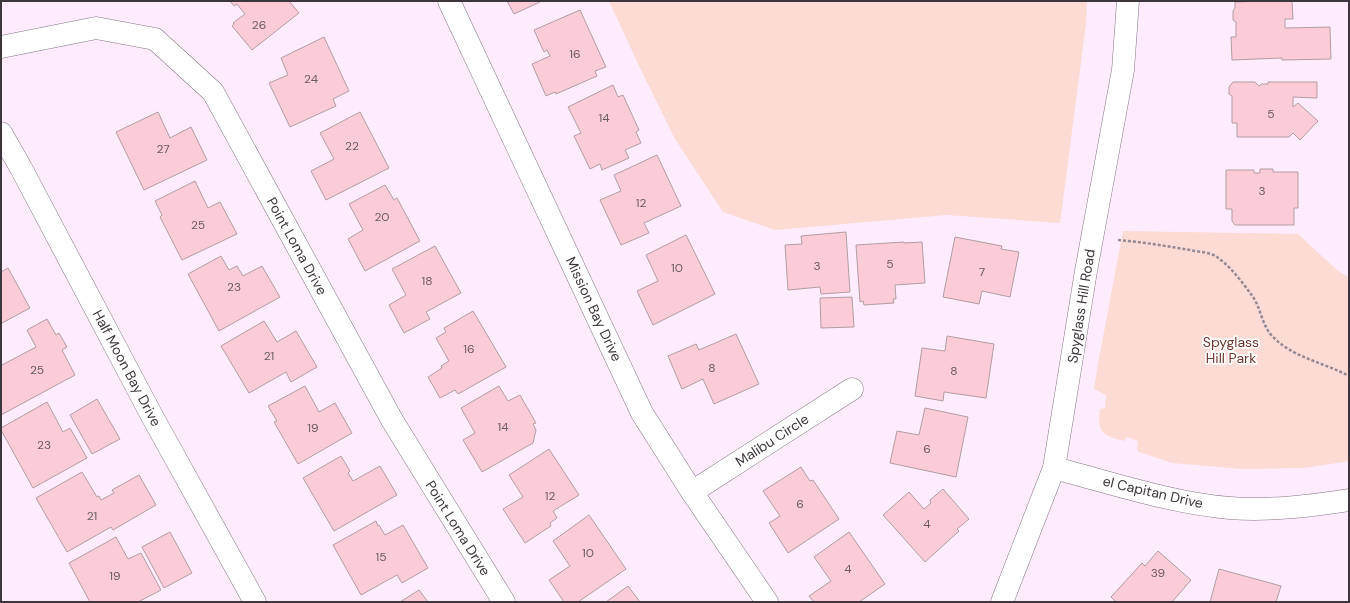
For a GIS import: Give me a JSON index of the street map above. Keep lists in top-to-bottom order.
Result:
{
  "streets": {
    "street": [
      "Point Loma Drive",
      "Spyglass Hill Road",
      "Mission Bay Drive",
      "Half Moon Bay Drive",
      "Malibu Circle",
      "el Capitan Drive"
    ]
  },
  "crossings": [
    ["Spyglass Hill Road", "el Capitan Drive"],
    ["Mission Bay Drive", "Malibu Circle"]
  ],
  "parks": ["Spyglass Hill Park"],
  "house_numbers": [
    "26",
    "16",
    "24",
    "5",
    "14",
    "22",
    "27",
    "3",
    "12",
    "20",
    "25",
    "5",
    "3",
    "10",
    "7",
    "18",
    "23",
    "16",
    "21",
    "8",
    "25",
    "8",
    "14",
    "19",
    "23",
    "6",
    "12",
    "6",
    "21",
    "4",
    "10",
    "15",
    "4",
    "39",
    "19"
  ]
}
